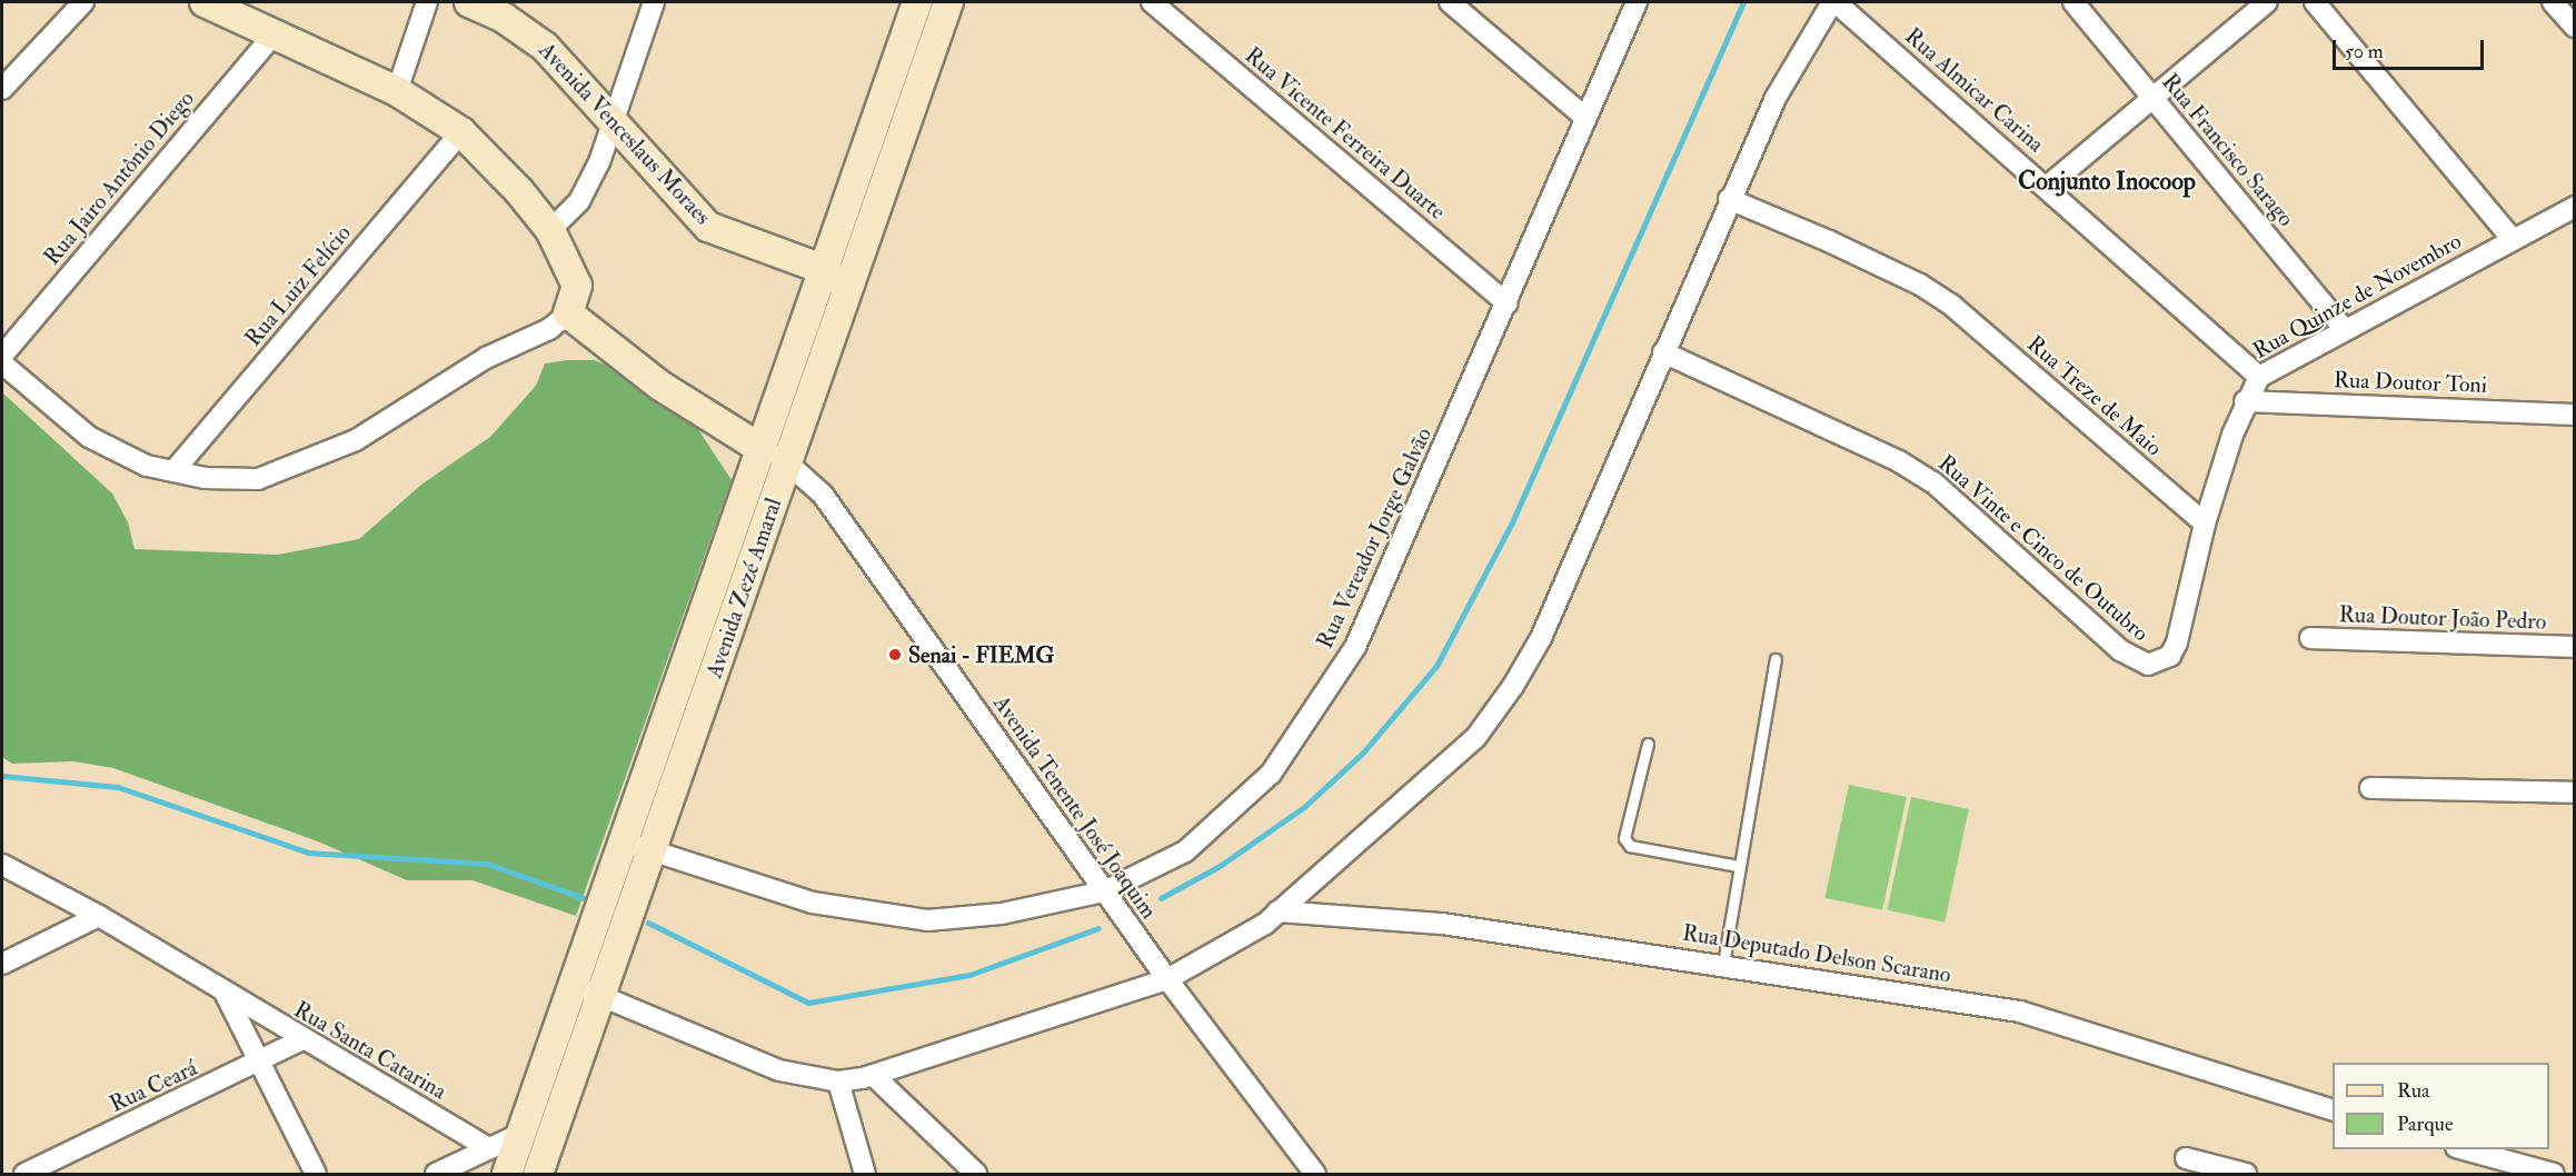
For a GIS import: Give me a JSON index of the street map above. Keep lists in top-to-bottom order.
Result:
{
  "streets": {
    "main road": ["Avenida Venceslaus Moraes", "Avenida Zezé Amaral"],
    "street": [
      "Rua Almicar Carina",
      "Rua Vicente Ferreira Duarte",
      "Rua Francisco Sarago",
      "Rua Jairo Antônio Diego",
      "Rua Luiz Felício",
      "Rua Quinze de Novembro",
      "Rua Doutor Toni",
      "Rua Treze de Maio",
      "Rua Vereador Jorge Galvão",
      "Rua Vinte e Cinco de Outubro",
      "Rua Doutor João Pedro",
      "Avenida Tenente José Joaquim",
      "Rua Deputado Delson Scarano",
      "Rua Santa Catarina",
      "Rua Ceará"
    ]
  },
  "crossings": [
    ["Rua Almicar Carina", "Rua Quinze de Novembro"],
    ["Avenida Venceslaus Moraes", "Avenida Zezé Amaral"],
    ["Rua Vicente Ferreira Duarte", "Rua Vereador Jorge Galvão"],
    ["Rua Francisco Sarago", "Rua Quinze de Novembro"],
    ["Rua Quinze de Novembro", "Rua Doutor Toni"],
    ["Rua Quinze de Novembro", "Rua Treze de Maio"],
    ["Rua Quinze de Novembro", "Rua Vinte e Cinco de Outubro"],
    ["Rua Vereador Jorge Galvão", "Avenida Zezé Amaral"],
    ["Rua Vereador Jorge Galvão", "Avenida Tenente José Joaquim"],
    ["Avenida Zezé Amaral", "Avenida Tenente José Joaquim"],
    ["Rua Santa Catarina", "Rua Ceará"]
  ],
  "districts": ["Conjunto Inocoop"],
  "places": ["Senai - FIEMG"],
  "legend": ["Rua", "Parque"],
  "scale_bar": "50 m"
}
